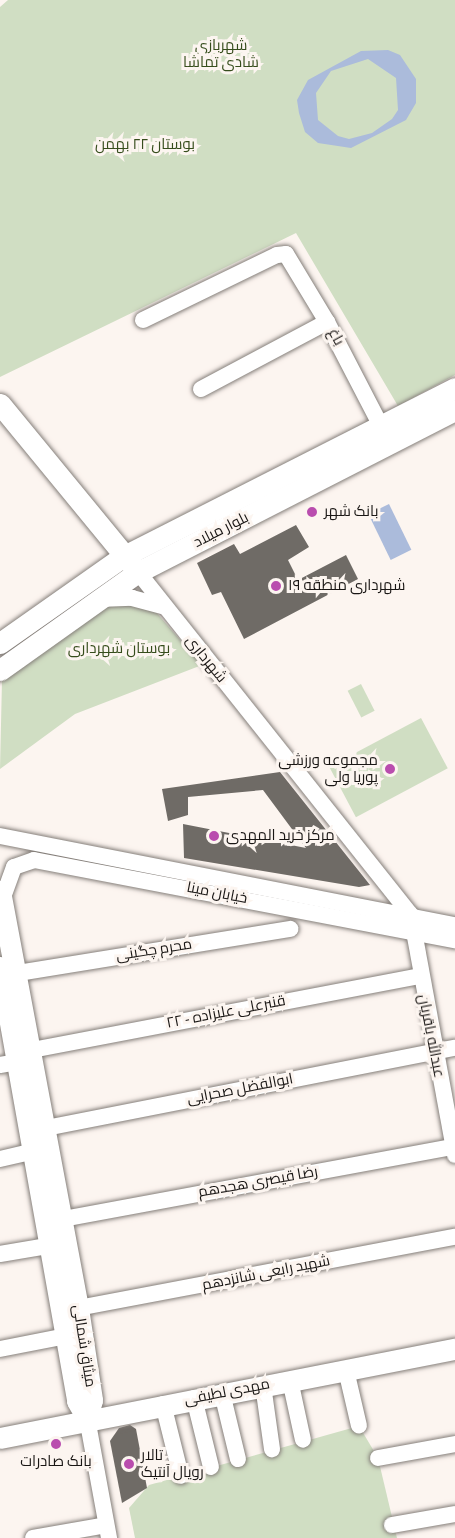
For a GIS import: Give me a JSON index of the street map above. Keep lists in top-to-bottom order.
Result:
{
  "streets": {
    "main road": [
      "بلوار میلاد",
      "شهرداری",
      "میثاق شمالی",
      "مهدی لطیفی"
    ],
    "street": [
      "باغ",
      "خیابان مینا",
      "محرم چگینی",
      "قنبرعلی علیزاده - ۲۲",
      "عبدالله باقریان",
      "ابوالفضل صحرایی",
      "رضا قیصری هجدهم",
      "شهید رابعی شانزدهم"
    ]
  },
  "crossings": [
    ["باغ", "بلوار میلاد"],
    ["بلوار میلاد", "شهرداری"],
    ["شهرداری", "خیابان مینا"],
    ["شهرداری", "عبدالله باقریان"],
    ["خیابان مینا", "عبدالله باقریان"],
    ["خیابان مینا", "میثاق شمالی"],
    ["محرم چگینی", "میثاق شمالی"],
    ["قنبرعلی علیزاده - ۲۲", "عبدالله باقریان"],
    ["قنبرعلی علیزاده - ۲۲", "میثاق شمالی"],
    ["عبدالله باقریان", "ابوالفضل صحرایی"],
    ["عبدالله باقریان", "رضا قیصری هجدهم"],
    ["ابوالفضل صحرایی", "میثاق شمالی"],
    ["رضا قیصری هجدهم", "میثاق شمالی"],
    ["شهید رابعی شانزدهم", "میثاق شمالی"],
    ["میثاق شمالی", "مهدی لطیفی"]
  ],
  "parks": ["شهربازی شادی تماشا", "بوستان ۲۲ بهمن", "بوستان شهرداری"],
  "places": [
    "بانک شهر",
    "شهرداری منطقه ۱۹",
    "مجموعه ورزشی پوریا ولی",
    "مرکز خرید المهدی",
    "بانک صادرات",
    "تالار رویال آنتیک"
  ]
}
